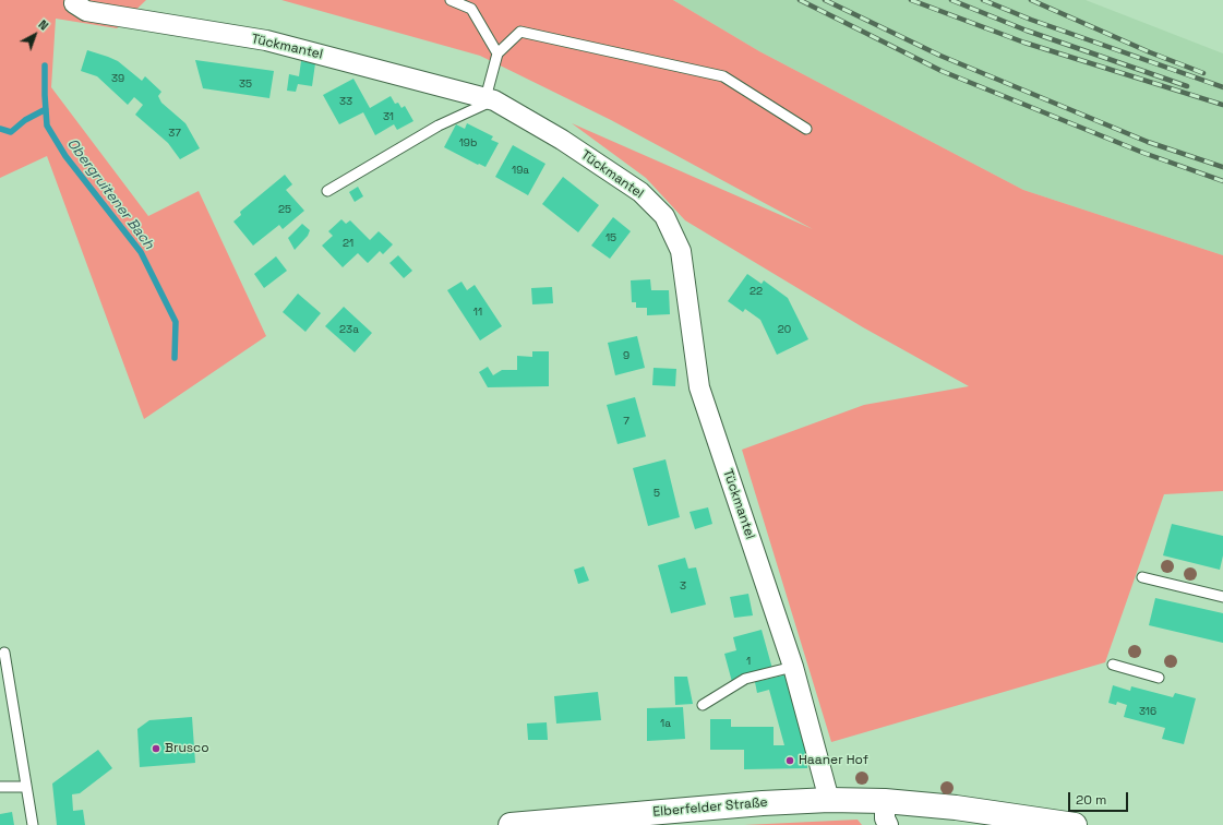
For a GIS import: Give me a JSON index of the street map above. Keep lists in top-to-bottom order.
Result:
{
  "streets": {
    "main road": ["Elberfelder Straße"],
    "street": ["Tückmantel"]
  },
  "crossings": [
    ["Tückmantel", "Elberfelder Straße"]
  ],
  "water": ["Obergruitener Bach"],
  "places": ["Brusco", "Haaner Hof"],
  "house_numbers": [
    "39",
    "35",
    "33",
    "31",
    "37",
    "19b",
    "19a",
    "25",
    "15",
    "21",
    "22",
    "11",
    "23a",
    "20",
    "9",
    "7",
    "5",
    "3",
    "1",
    "316",
    "1a"
  ],
  "scale_bar": "20 m",
  "north": "top right"
}
